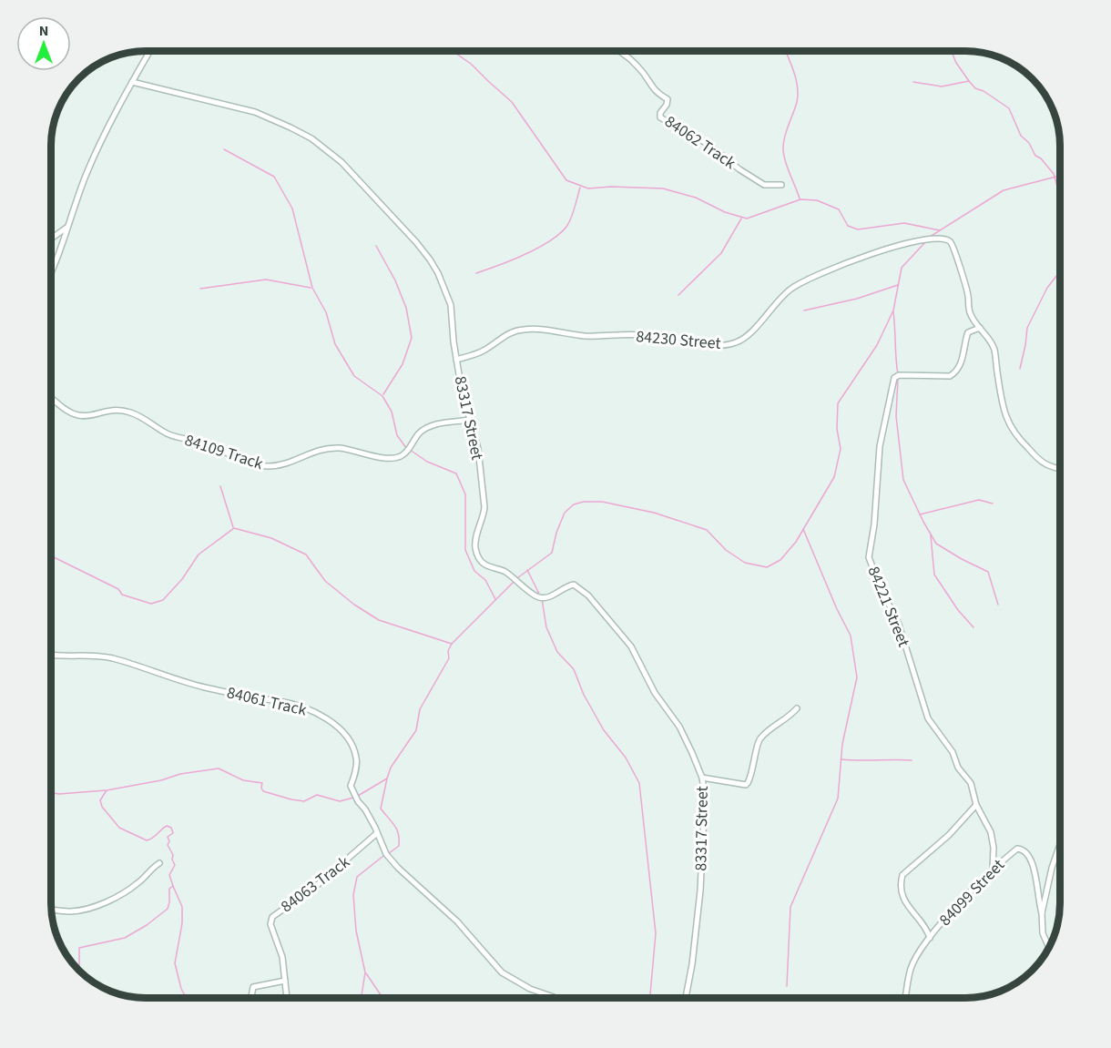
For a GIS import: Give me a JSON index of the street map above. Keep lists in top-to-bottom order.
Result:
{
  "streets": {
    "street": [
      "84062 Track",
      "84230 Street",
      "83317 Street",
      "84109 Track",
      "84221 Street",
      "84061 Track",
      "84063 Track",
      "84099 Street"
    ]
  },
  "crossings": [
    ["84230 Street", "83317 Street"],
    ["84230 Street", "84221 Street"],
    ["83317 Street", "84109 Track"],
    ["84221 Street", "84099 Street"],
    ["84061 Track", "84063 Track"]
  ],
  "north": "top"
}
